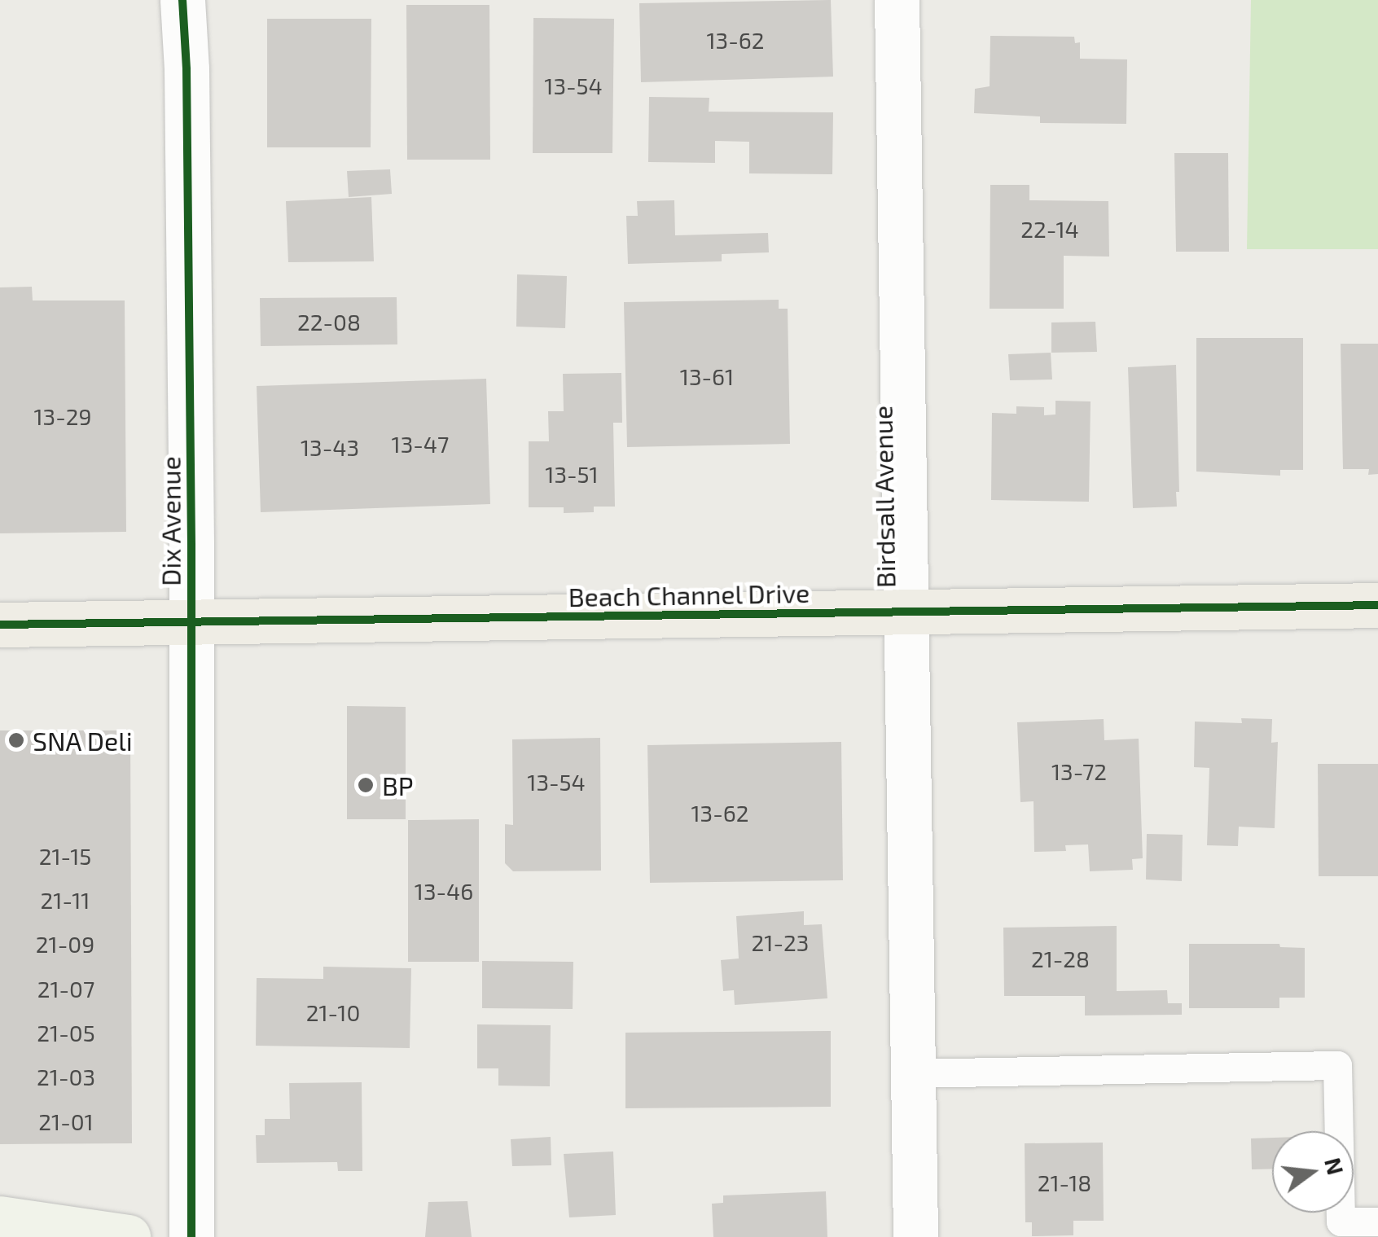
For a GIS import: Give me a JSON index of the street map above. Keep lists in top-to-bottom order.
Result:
{
  "streets": {
    "main road": ["Beach Channel Drive"],
    "street": ["Birdsall Avenue", "Dix Avenue"]
  },
  "crossings": [
    ["Birdsall Avenue", "Beach Channel Drive"],
    ["Dix Avenue", "Beach Channel Drive"]
  ],
  "places": ["SNA Deli", "BP"],
  "house_numbers": [
    "13-62",
    "13-54",
    "22-14",
    "22-08",
    "13-61",
    "13-29",
    "13-47",
    "13-43",
    "13-51",
    "13-72",
    "13-54",
    "13-62",
    "21-15",
    "13-46",
    "21-11",
    "21-23",
    "21-09",
    "21-28",
    "21-07",
    "21-10",
    "21-05",
    "21-03",
    "21-01",
    "21-18"
  ],
  "north": "right"
}
